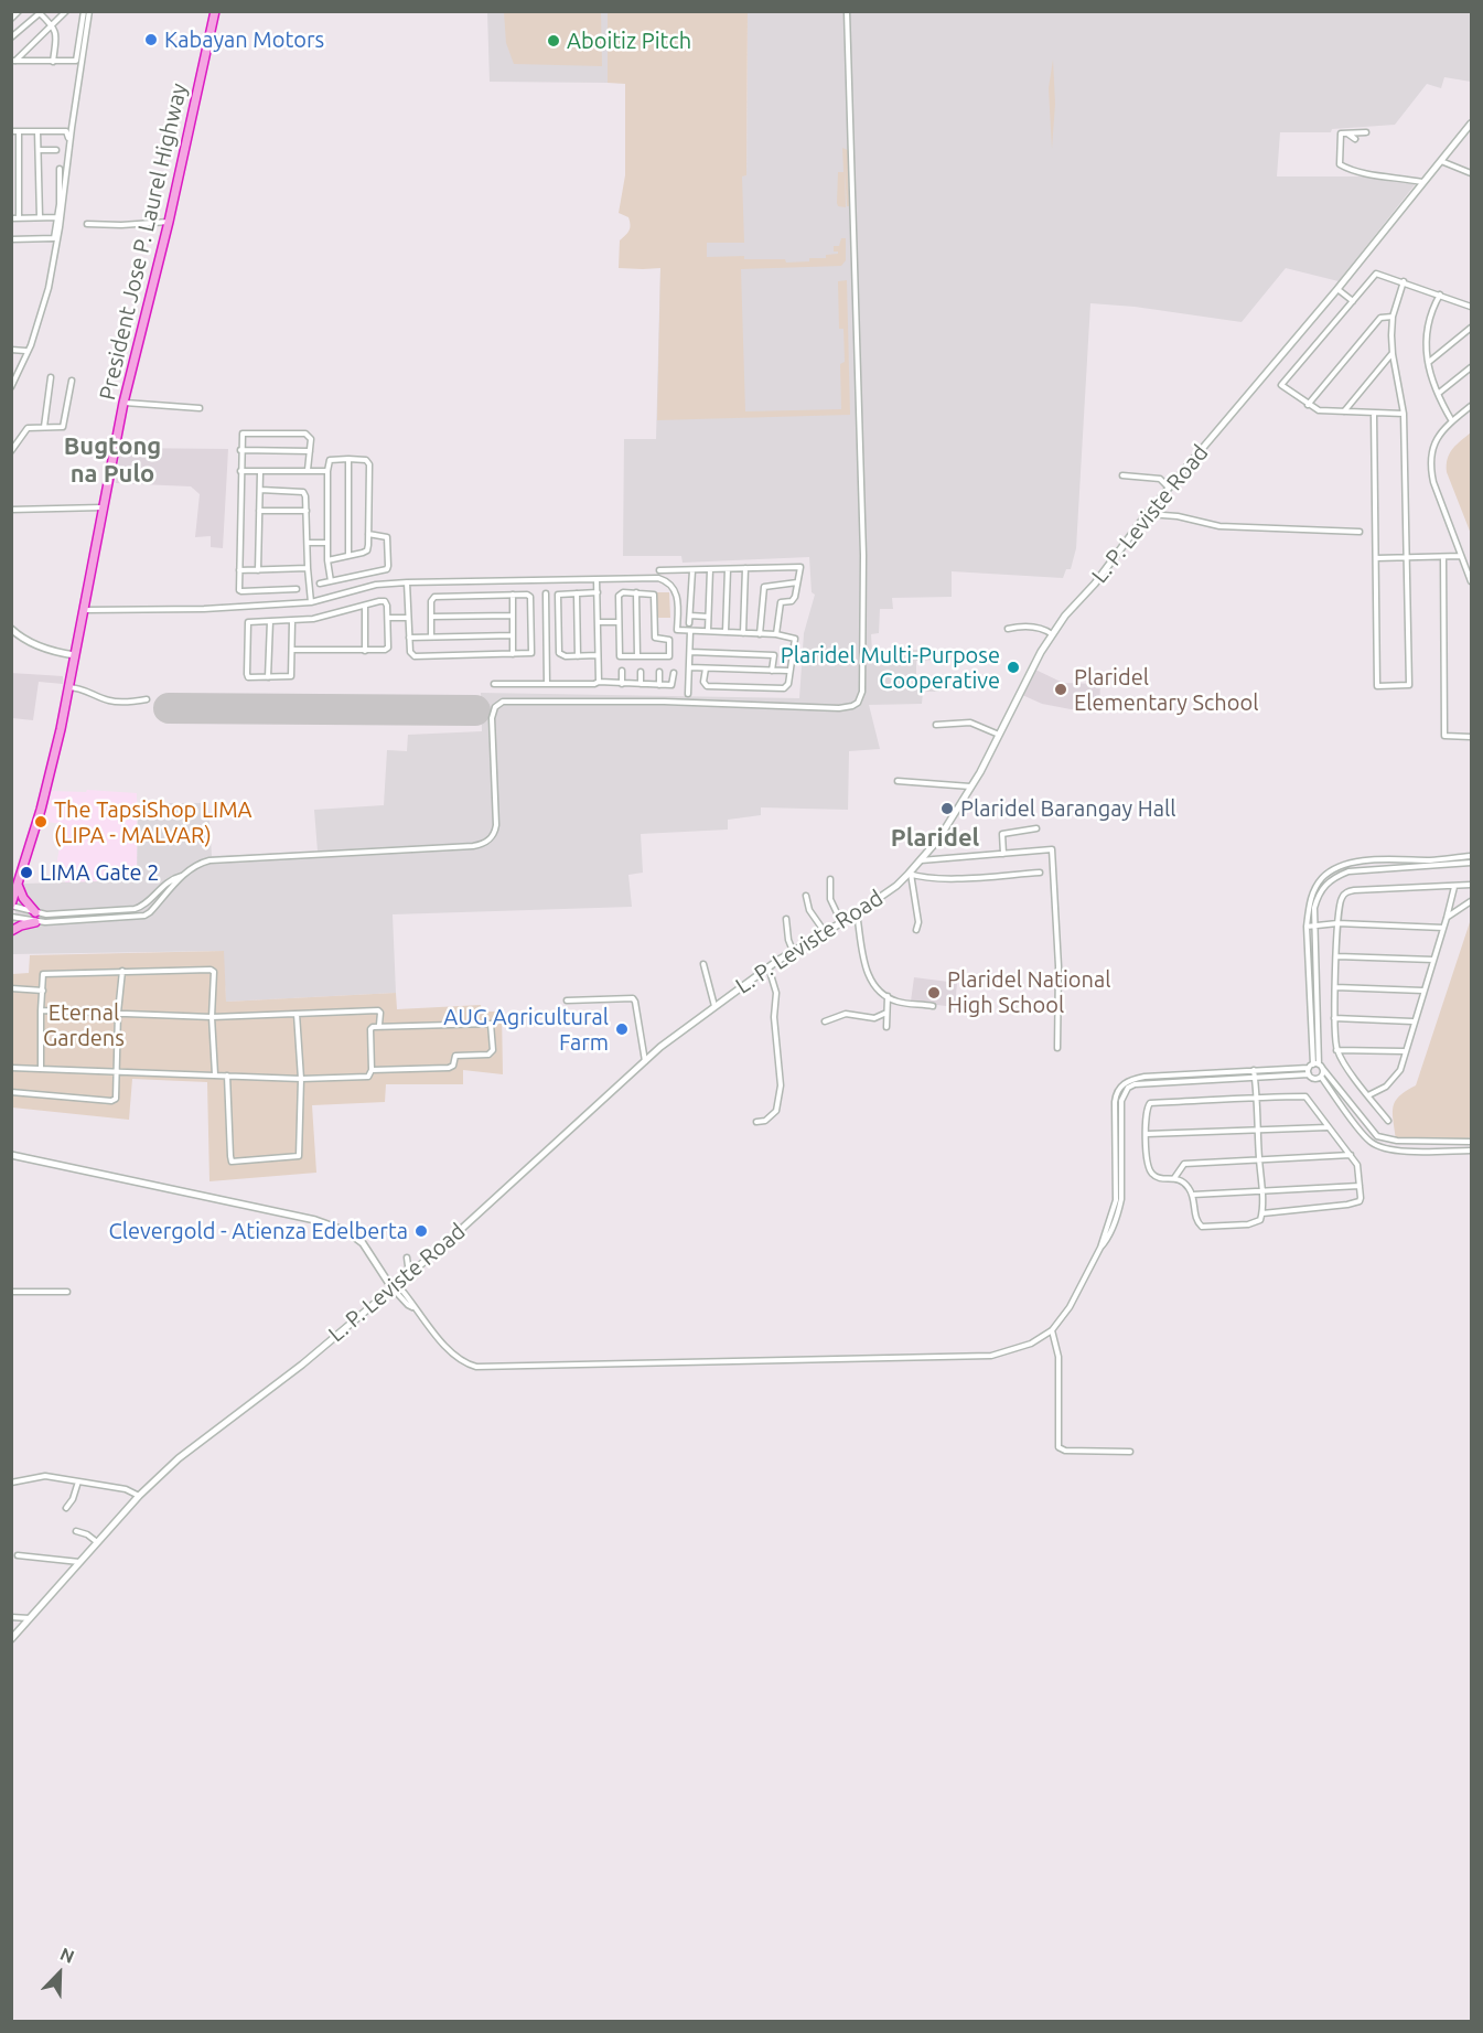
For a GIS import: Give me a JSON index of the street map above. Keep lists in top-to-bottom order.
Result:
{
  "streets": {
    "highway": ["President Jose P. Laurel Highway"],
    "main road": ["L. P. Leviste Road"]
  },
  "districts": ["Bugtong na Pulo", "Plaridel"],
  "parks": ["Eternal Gardens"],
  "places": [
    "Kabayan Motors",
    "Aboitiz Pitch",
    "Plaridel Multi-Purpose Cooperative",
    "Plaridel Elementary School",
    "Plaridel Barangay Hall",
    "The TapsiShop LIMA (LIPA - MALVAR)",
    "LIMA Gate 2",
    "Plaridel National High School",
    "AUG Agricultural Farm",
    "Clevergold - Atienza Edelberta"
  ],
  "north": "top right"
}
